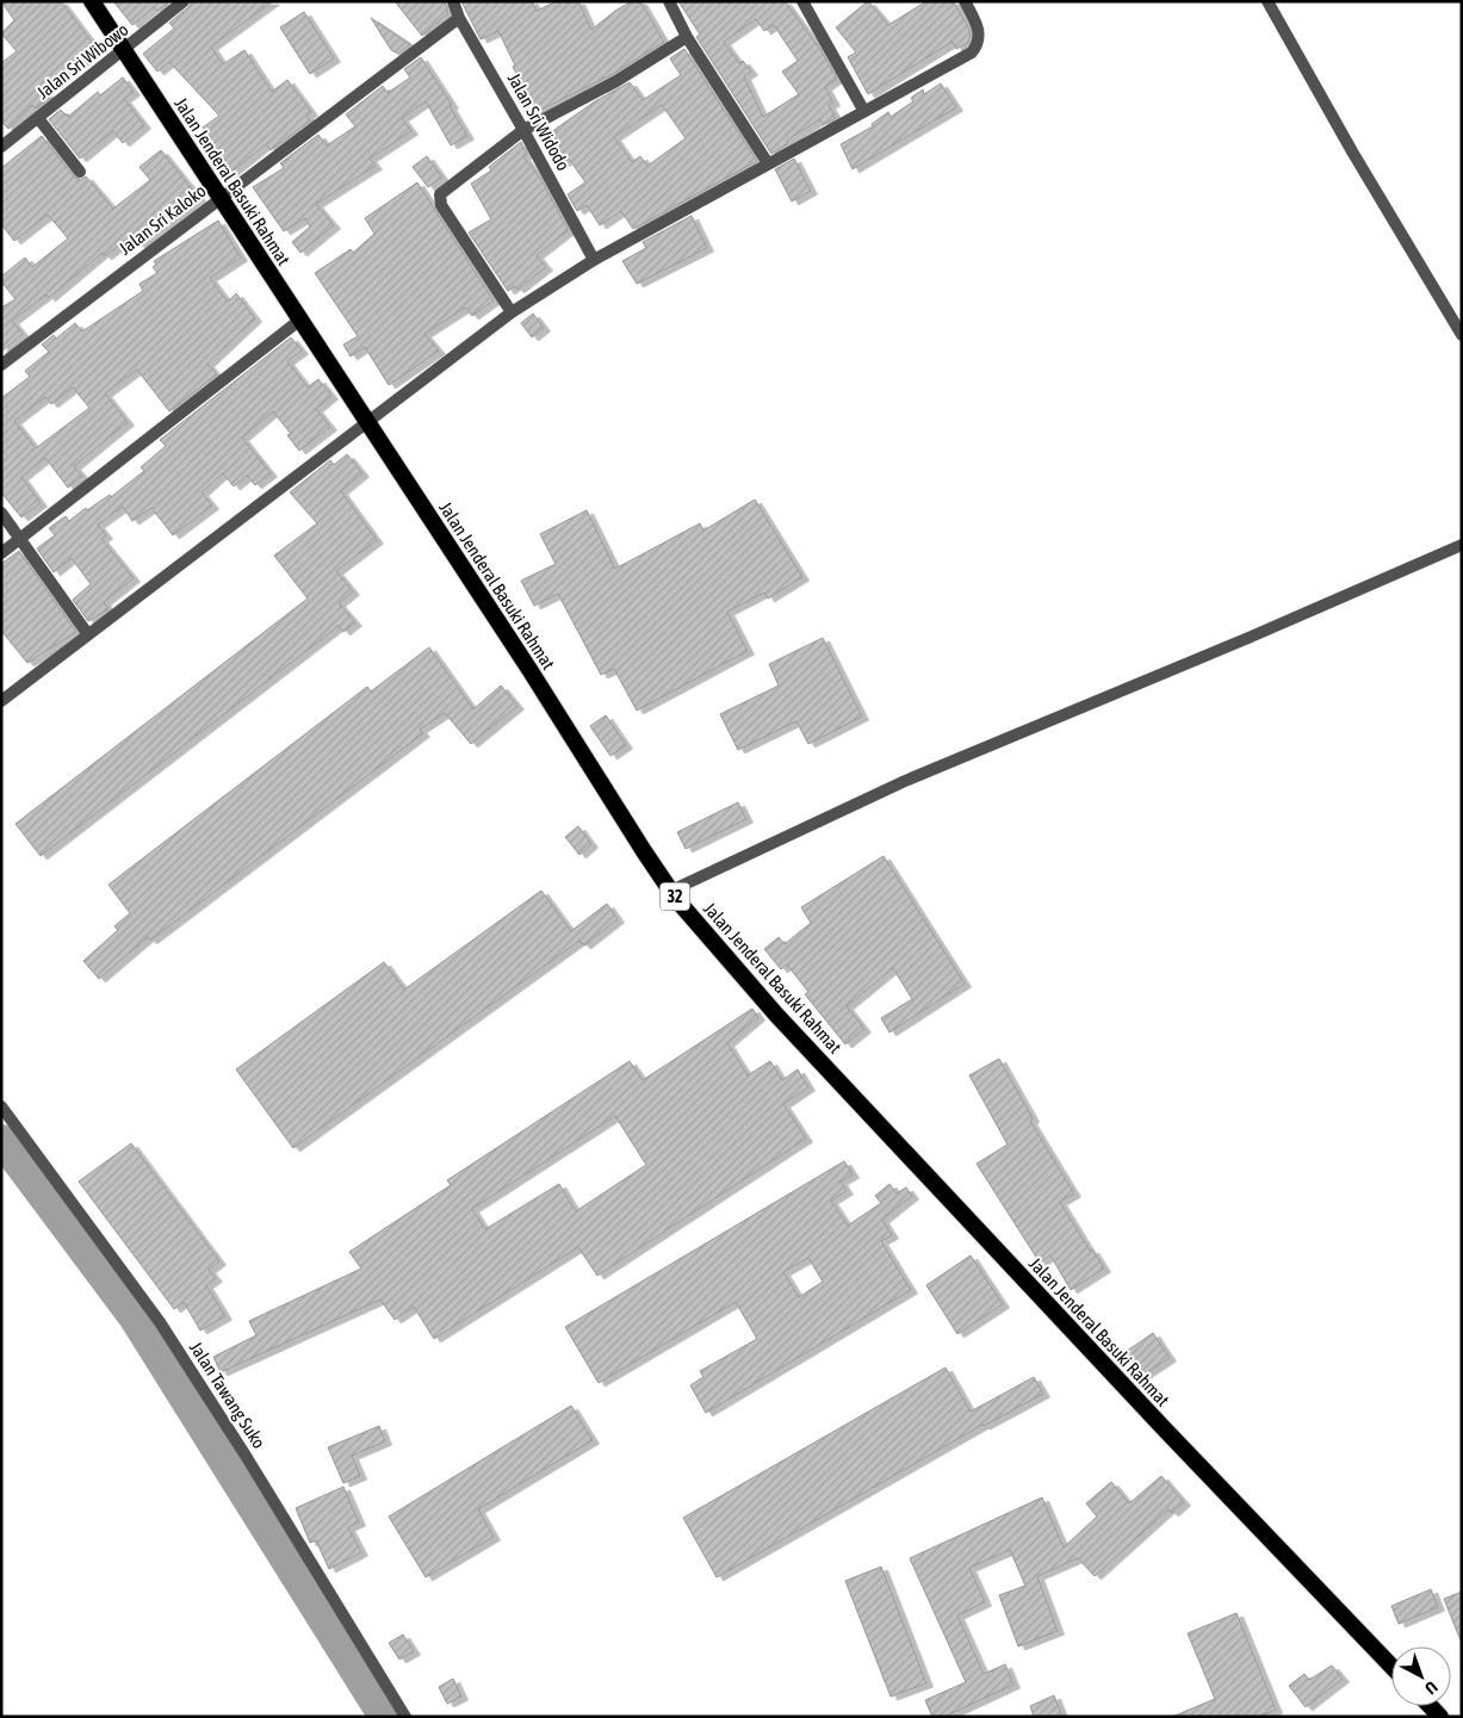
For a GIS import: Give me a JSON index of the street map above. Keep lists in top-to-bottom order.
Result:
{
  "streets": {
    "highway": ["Jalan Jenderal Basuki Rahmat", "32"],
    "street": [
      "Jalan Sri Wibowo",
      "Jalan Sri Widodo",
      "Jalan Sri Kaloko",
      "Jalan Tawang Suko"
    ]
  },
  "crossings": [
    ["Jalan Sri Wibowo", "Jalan Jenderal Basuki Rahmat"],
    ["Jalan Sri Widodo", "Jalan Sri Kaloko"],
    ["Jalan Jenderal Basuki Rahmat", "Jalan Sri Kaloko"]
  ],
  "north": "bottom right"
}
